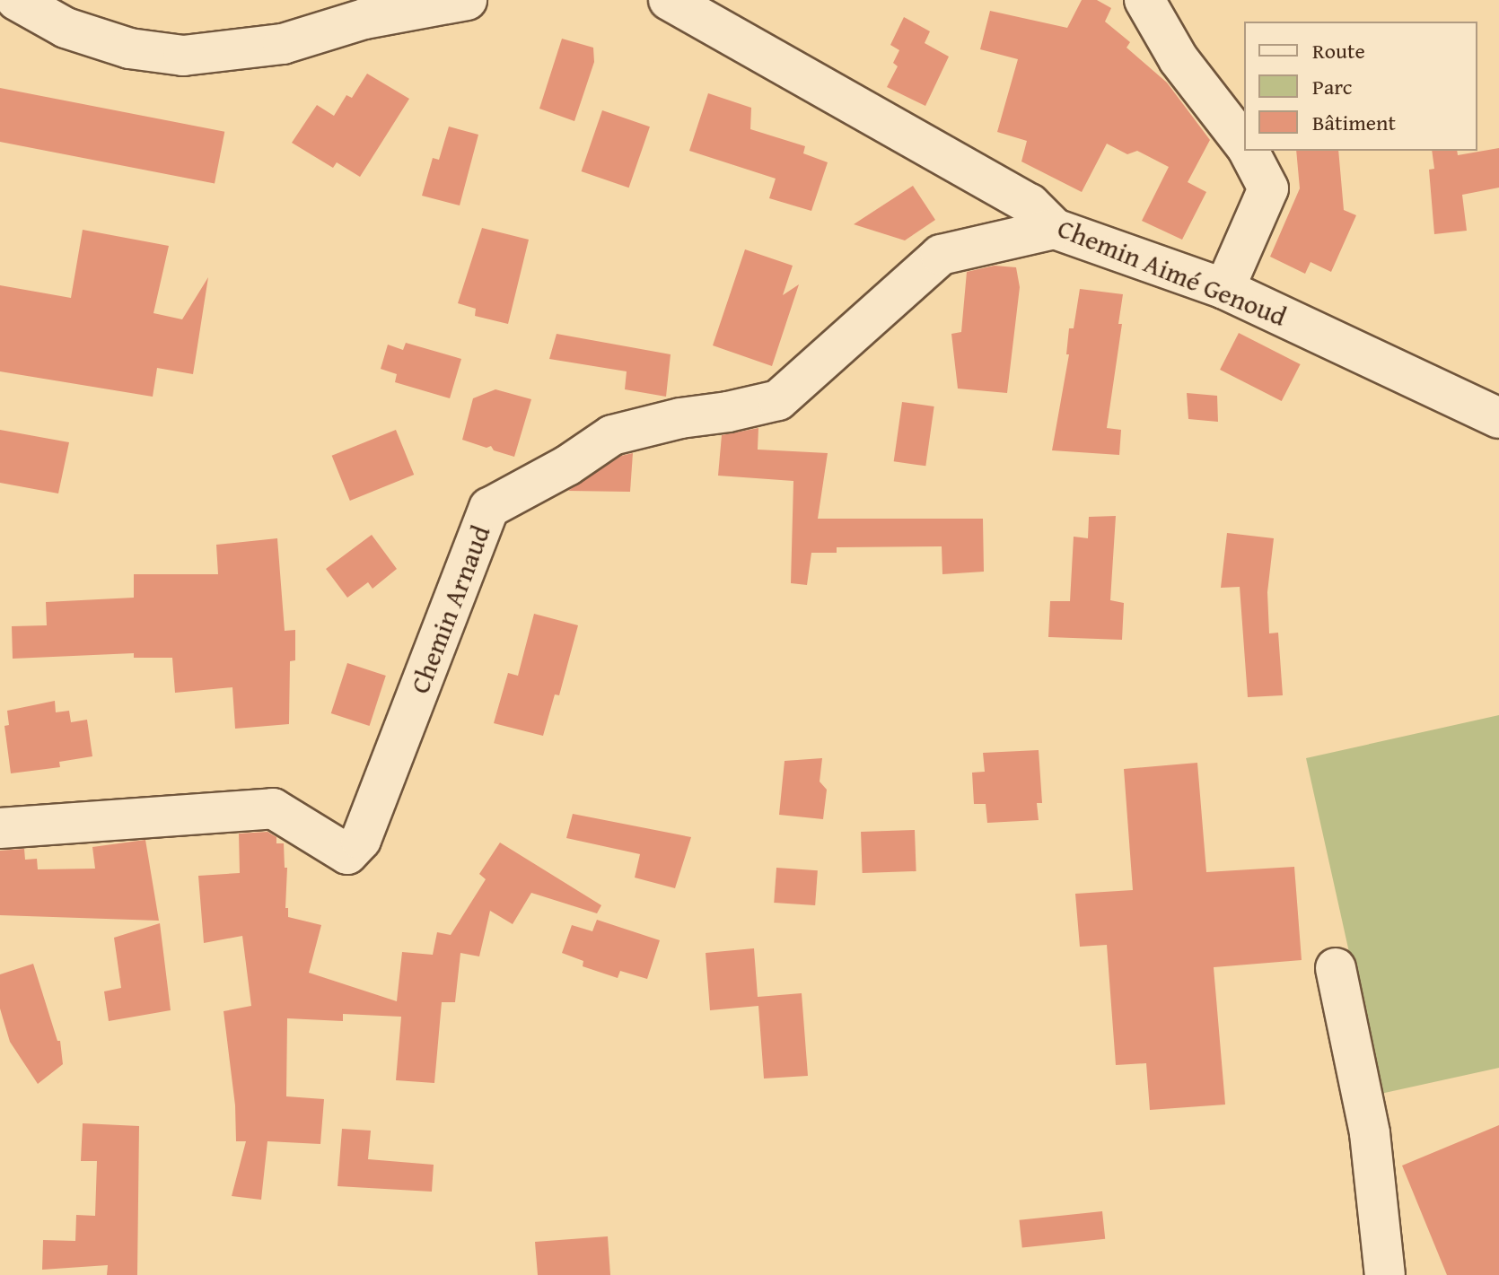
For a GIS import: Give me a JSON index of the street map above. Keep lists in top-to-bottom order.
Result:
{
  "streets": {
    "street": ["Chemin Aimé Genoud", "Chemin Arnaud"]
  },
  "crossings": [
    ["Chemin Aimé Genoud", "Chemin Arnaud"]
  ],
  "legend": ["Route", "Parc", "Bâtiment"]
}
